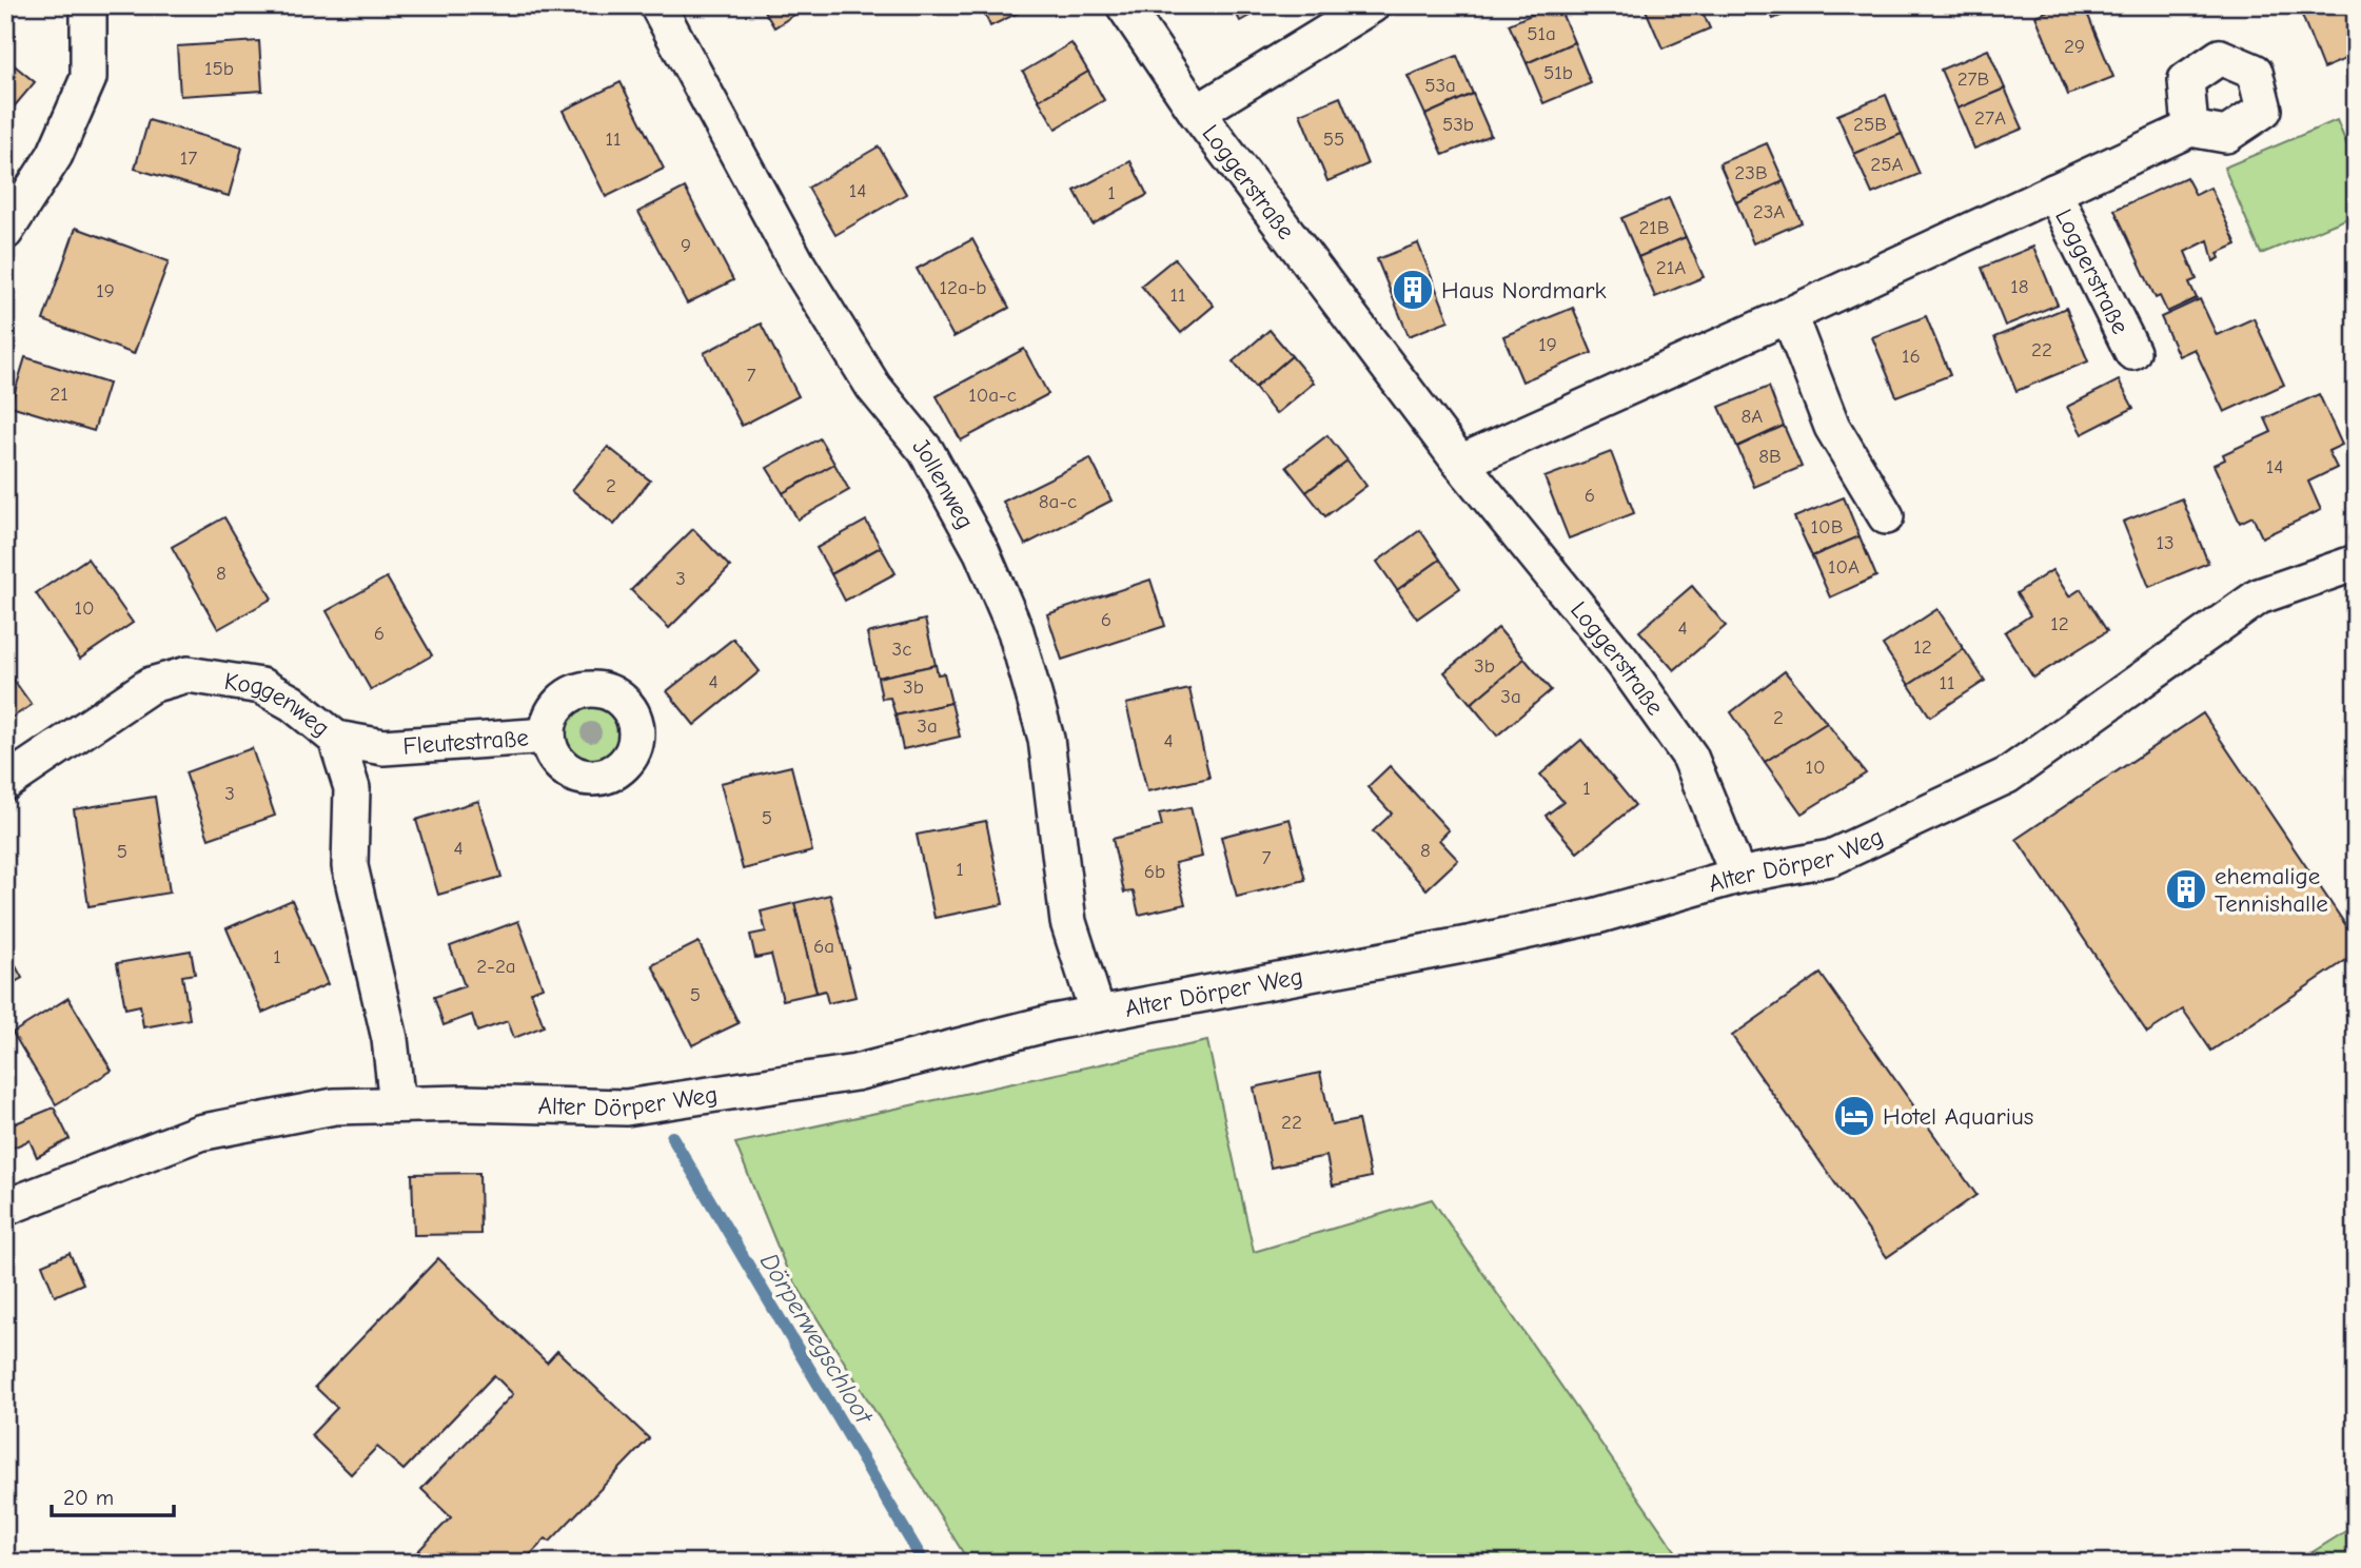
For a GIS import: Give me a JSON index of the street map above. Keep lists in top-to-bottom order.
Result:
{
  "streets": {
    "street": [
      "Loggerstraße",
      "Jollenweg",
      "Koggenweg",
      "Fleutestraße",
      "Alter Dörper Weg"
    ]
  },
  "crossings": [
    ["Loggerstraße", "Alter Dörper Weg"],
    ["Jollenweg", "Alter Dörper Weg"],
    ["Koggenweg", "Fleutestraße"],
    ["Koggenweg", "Alter Dörper Weg"]
  ],
  "water": ["Dörperwegschloot"],
  "places": {
    "building": ["Haus Nordmark", "ehemalige Tennishalle"],
    "hotel": ["Hotel Aquarius"]
  },
  "house_numbers": [
    "51a",
    "29",
    "15b",
    "51b",
    "27B",
    "53a",
    "27A",
    "53b",
    "25B",
    "11",
    "55",
    "17",
    "25A",
    "23B",
    "14",
    "1",
    "23A",
    "21B",
    "9",
    "21A",
    "18",
    "12a-b",
    "19",
    "11",
    "19",
    "22",
    "16",
    "7",
    "21",
    "10a-c",
    "8A",
    "8B",
    "14",
    "2",
    "6",
    "8a-c",
    "10B",
    "13",
    "10A",
    "8",
    "3",
    "10",
    "6",
    "12",
    "4",
    "6",
    "12",
    "3c",
    "3b",
    "4",
    "11",
    "3b",
    "3a",
    "2",
    "3a",
    "4",
    "10",
    "1",
    "3",
    "5",
    "4",
    "8",
    "5",
    "7",
    "1",
    "6b",
    "6a",
    "1",
    "2-2a",
    "5",
    "22"
  ],
  "scale_bar": "20 m"
}
